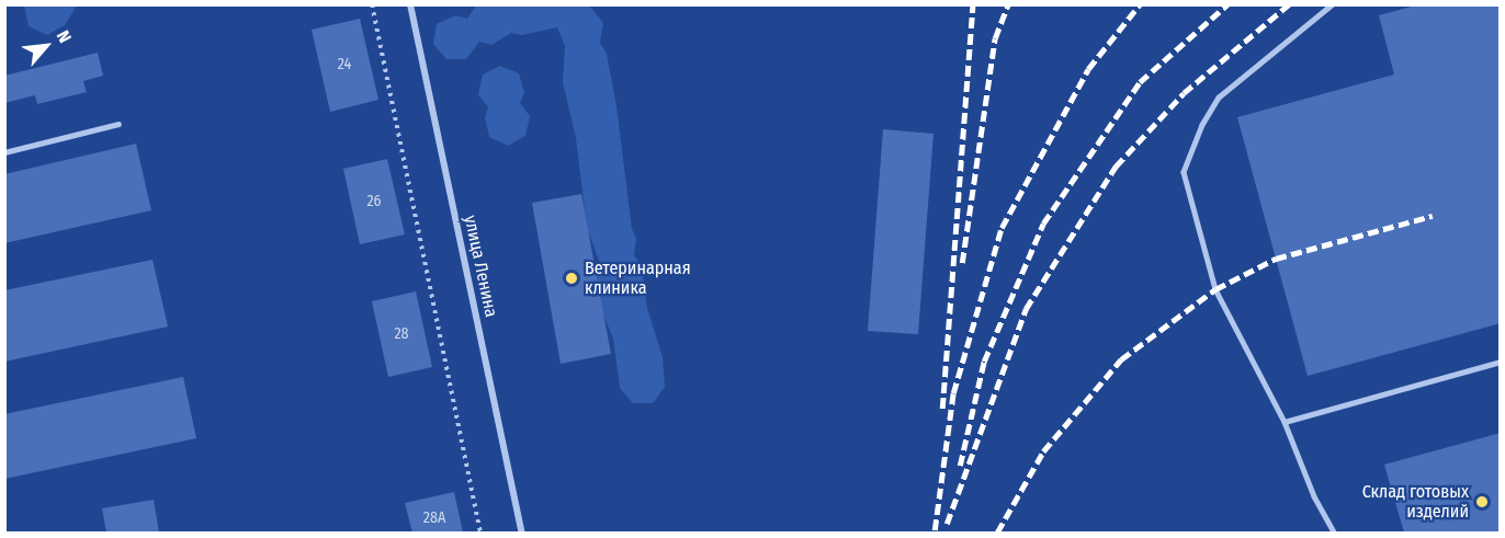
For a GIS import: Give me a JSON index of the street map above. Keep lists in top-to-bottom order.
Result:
{
  "streets": {
    "street": ["улица Ленина"]
  },
  "places": ["Ветеринарная клиника", "Склад готовых изделий"],
  "house_numbers": [
    "24",
    "26",
    "28",
    "28А"
  ],
  "north": "top right"
}
